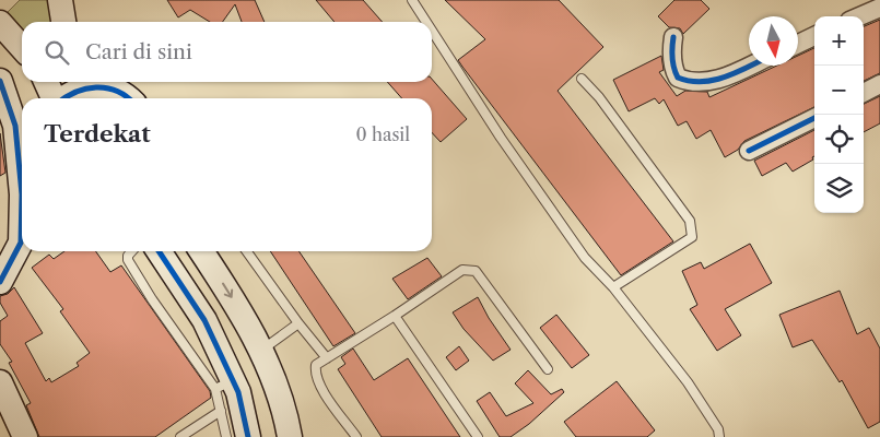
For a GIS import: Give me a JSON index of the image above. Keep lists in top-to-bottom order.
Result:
{
  "north": "bottom",
  "page": {
    "map_buttons": ["+", "−"],
    "search": "Cari di sini",
    "heading": ["Terdekat", "0 hasil"]
  }
}
